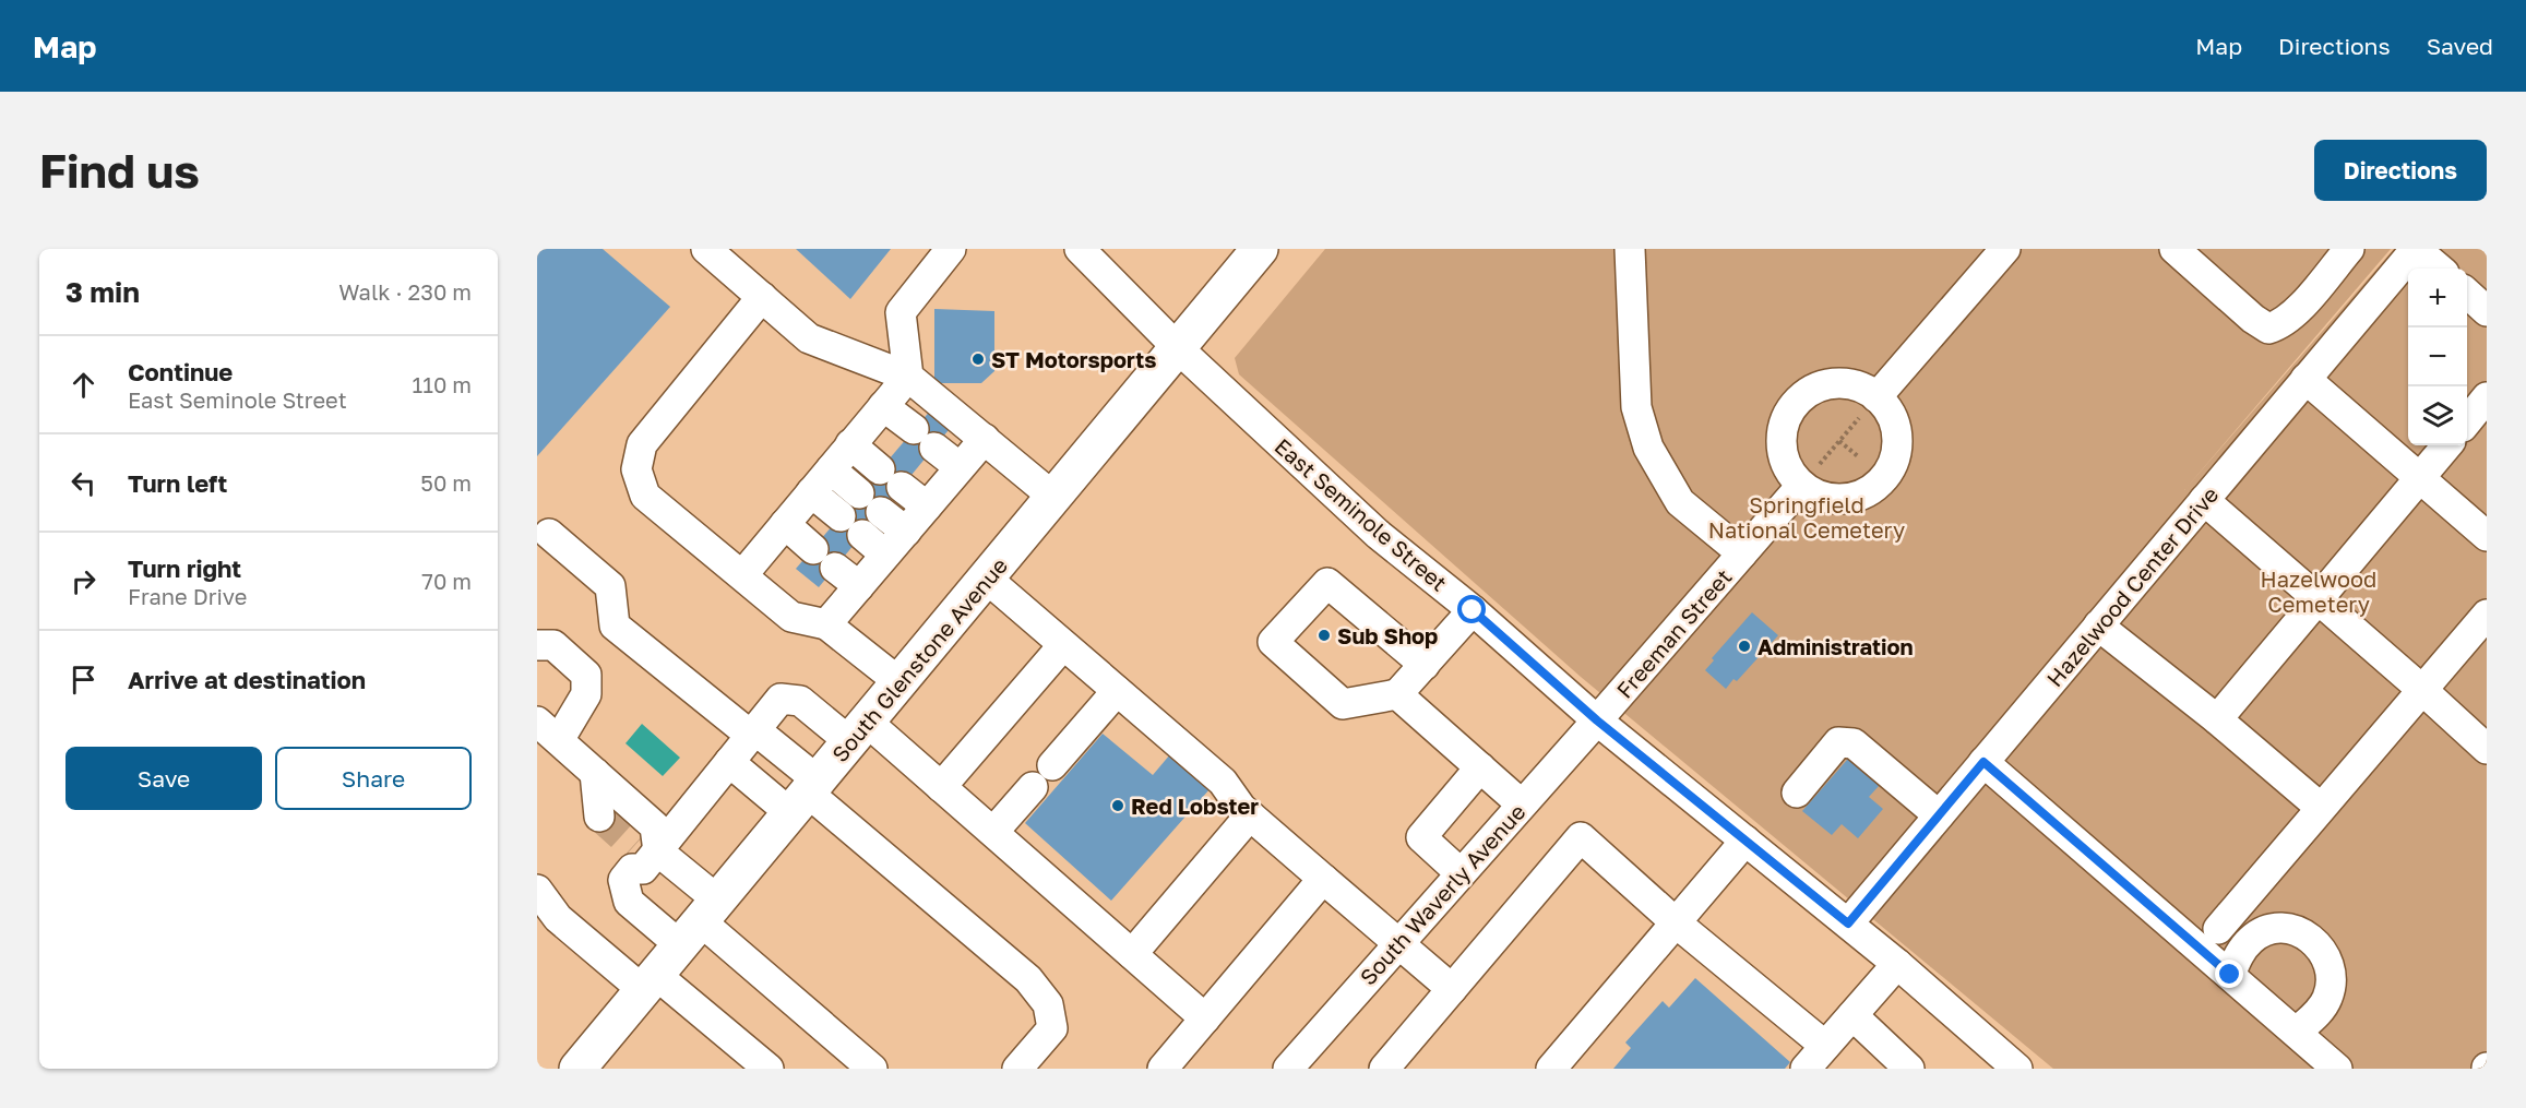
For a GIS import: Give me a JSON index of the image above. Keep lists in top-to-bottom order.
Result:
{
  "streets": {
    "main road": ["South Glenstone Avenue"],
    "street": [
      "East Seminole Street",
      "Hazelwood Center Drive",
      "Freeman Street",
      "South Waverly Avenue"
    ]
  },
  "crossings": [
    ["East Seminole Street", "Hazelwood Center Drive"],
    ["East Seminole Street", "Freeman Street"],
    ["East Seminole Street", "South Glenstone Avenue"],
    ["East Seminole Street", "South Waverly Avenue"],
    ["Freeman Street", "South Waverly Avenue"]
  ],
  "parks": ["Springfield National Cemetery", "Hazelwood Cemetery"],
  "places": [
    "ST Motorsports",
    "Sub Shop",
    "Administration",
    "Red Lobster"
  ],
  "page": {
    "header": "Map",
    "nav": ["Map", "Directions", "Saved"],
    "buttons": [
      "Directions",
      ["Save", "Share"]
    ],
    "title": "Find us",
    "heading": ["3 min", "Walk · 230 m"],
    "map_buttons": ["+", "−"],
    "list": [
      ["Continue", "East Seminole Street", "110 m"],
      ["Turn left", "50 m"],
      ["Turn right", "Frane Drive", "70 m"],
      "Arrive at destination"
    ]
  }
}
